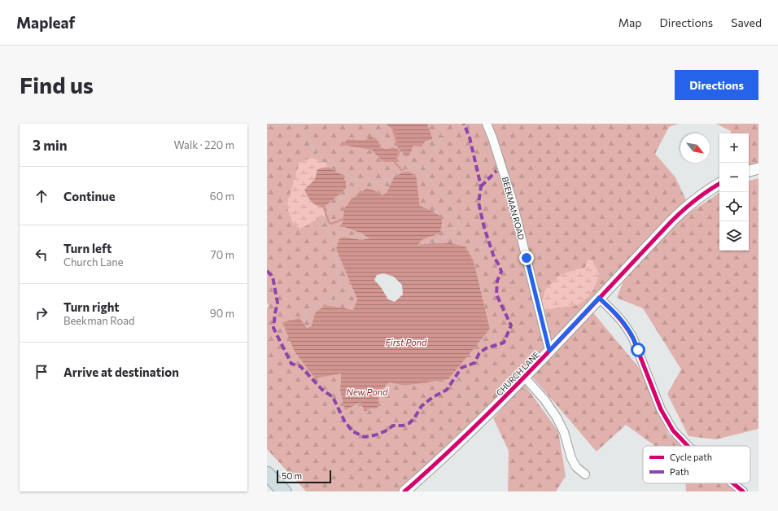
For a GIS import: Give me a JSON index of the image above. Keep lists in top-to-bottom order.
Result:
{
  "streets": {
    "street": ["BEEKMAN ROAD", "CHURCH LANE"]
  },
  "crossings": [
    ["BEEKMAN ROAD", "CHURCH LANE"]
  ],
  "water": ["First Pond", "New Pond"],
  "legend": ["Cycle path", "Path"],
  "scale_bar": "50 m",
  "north": "bottom right",
  "page": {
    "header": "Mapleaf",
    "nav": ["Map", "Directions", "Saved"],
    "buttons": "Directions",
    "title": "Find us",
    "heading": ["3 min", "Walk · 220 m"],
    "map_buttons": ["+", "−"],
    "list": [
      ["Continue", "60 m"],
      ["Turn left", "Church Lane", "70 m"],
      ["Turn right", "Beekman Road", "90 m"],
      "Arrive at destination"
    ],
    "scale": "50 m"
  }
}
